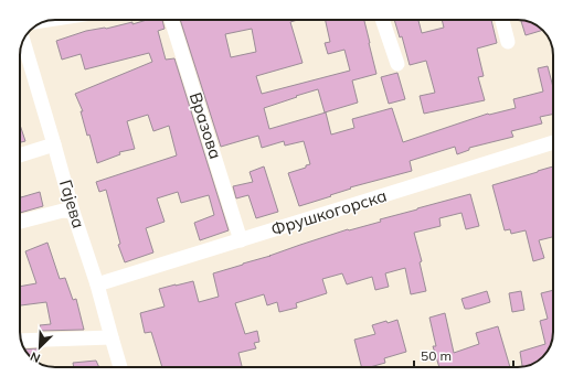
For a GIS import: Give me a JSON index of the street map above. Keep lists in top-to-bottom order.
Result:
{
  "streets": {
    "street": ["Вразова", "Гајева", "Фрушкогорска"]
  },
  "crossings": [
    ["Вразова", "Фрушкогорска"],
    ["Гајева", "Фрушкогорска"]
  ],
  "scale_bar": "50 m",
  "north": "bottom left"
}
